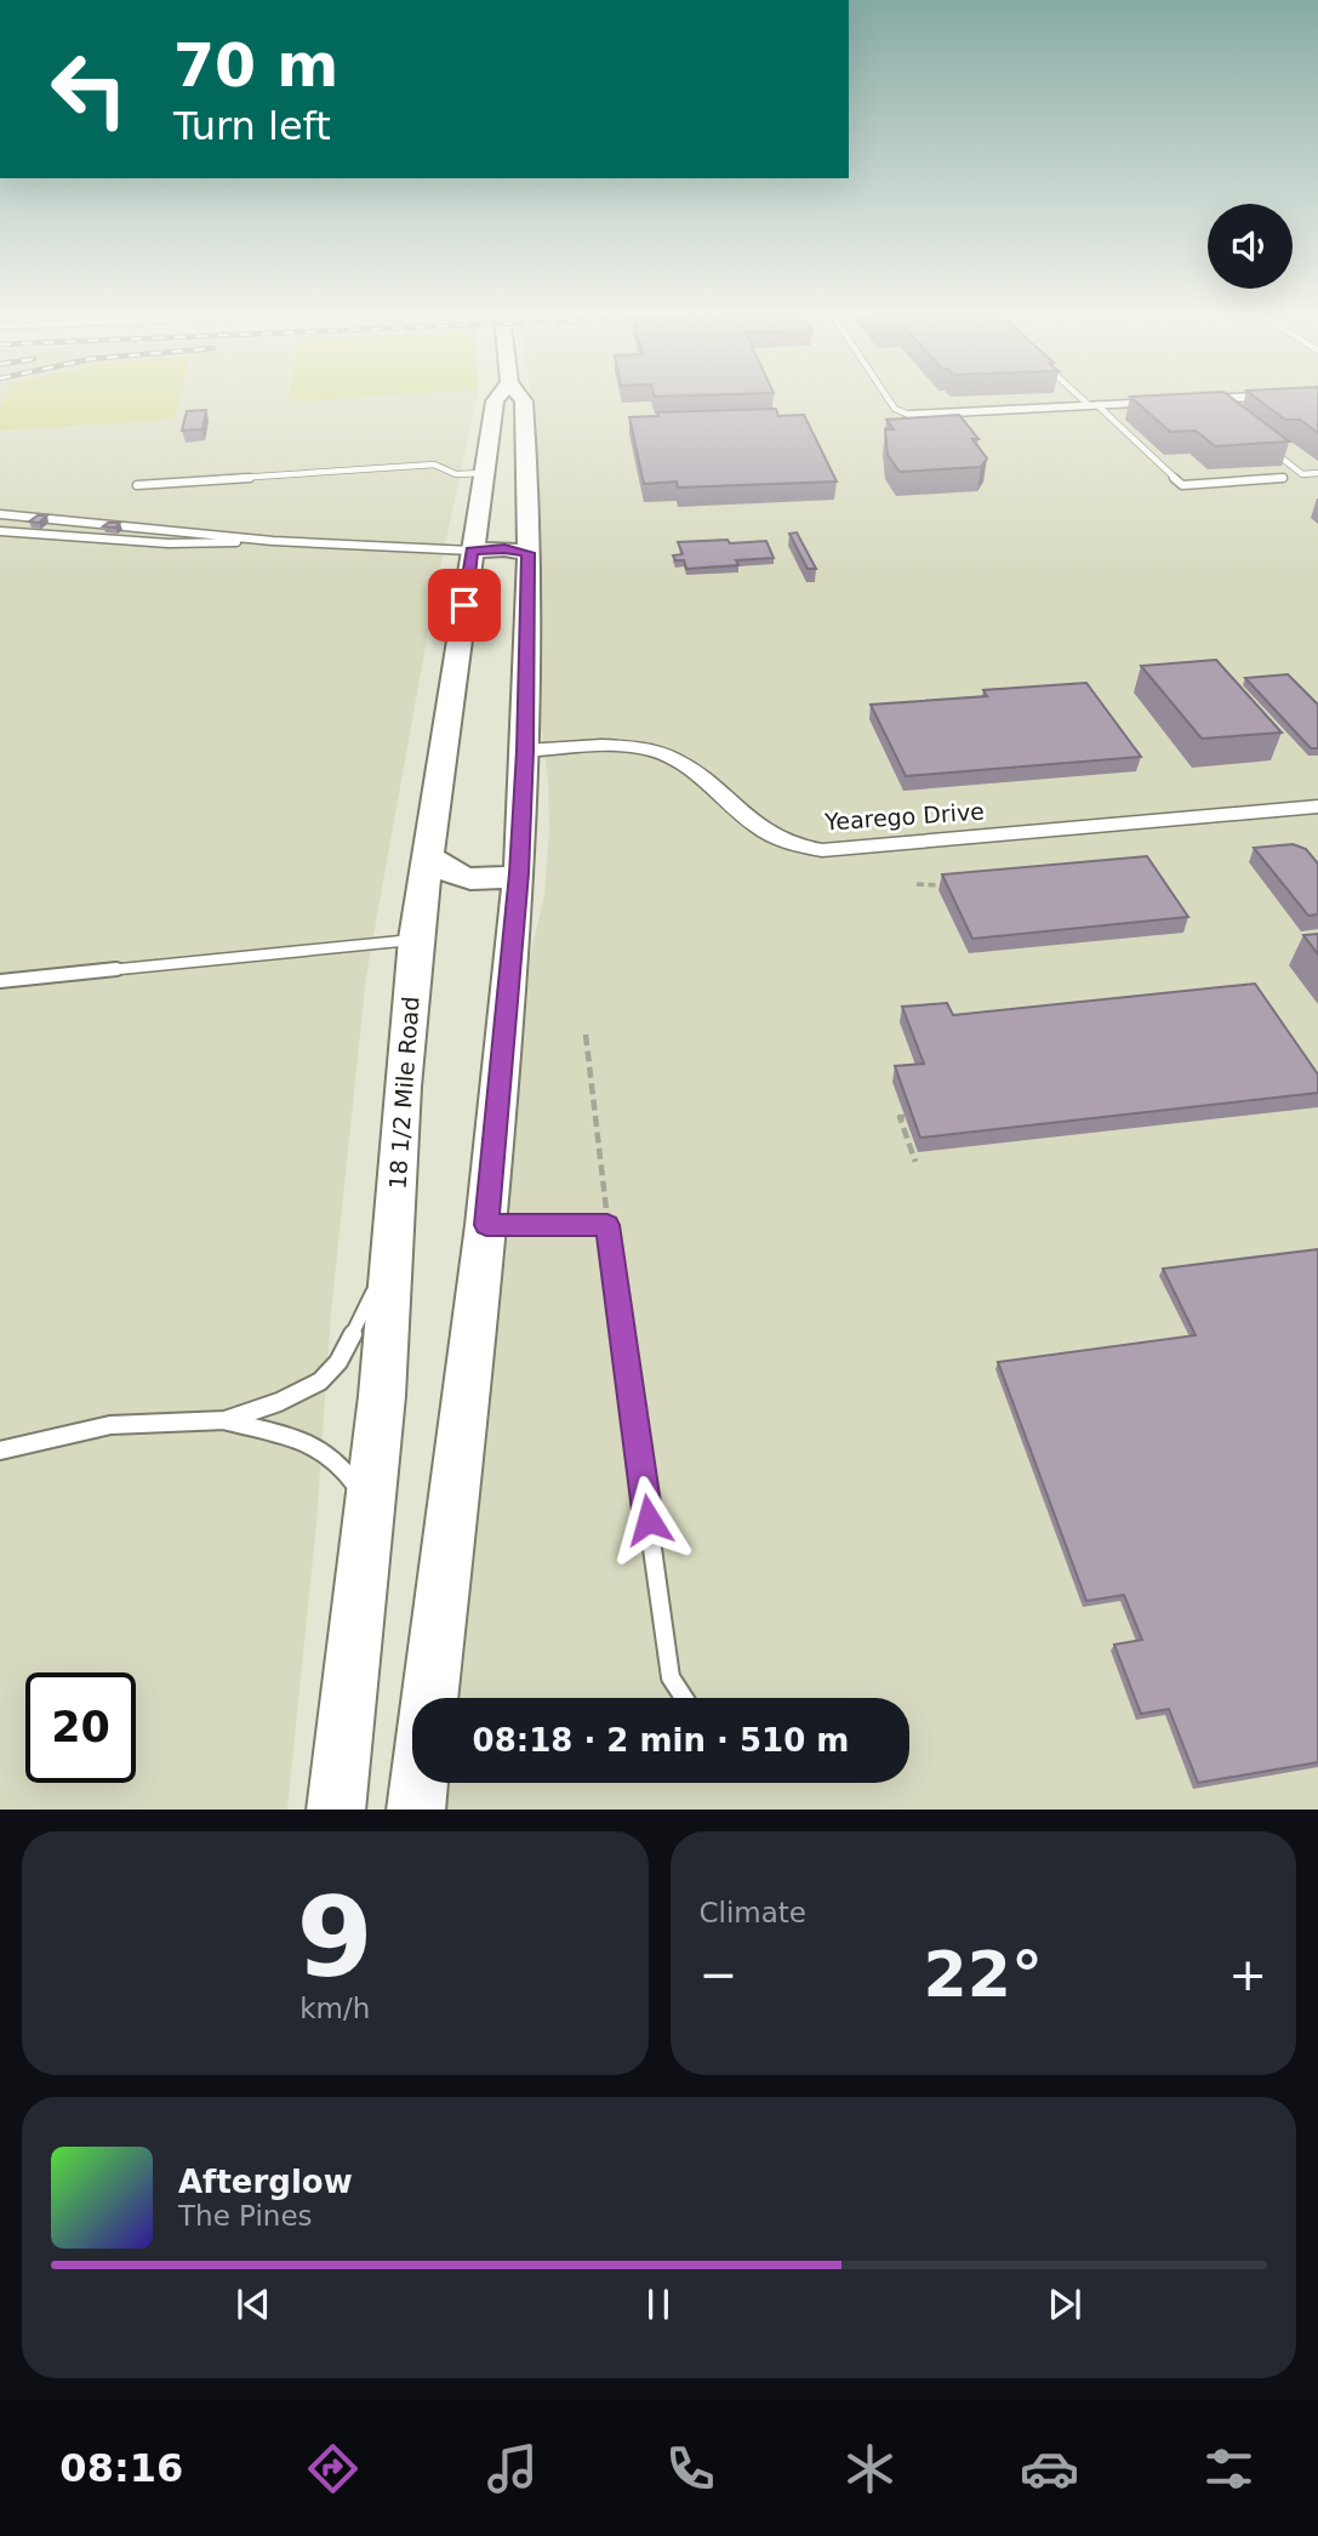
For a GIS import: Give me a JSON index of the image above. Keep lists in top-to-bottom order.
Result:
{
  "streets": {
    "street": ["Yearego Drive", "18 1/2 Mile Road"]
  },
  "page": {
    "turn": ["70 m", "Turn left"],
    "limit": "20",
    "trip": "08:18 · 2 min · 510 m",
    "tile": [
      ["9", "km/h"],
      "Climate"
    ],
    "heat": ["−", "22°", "+"],
    "song": ["Afterglow", "The Pines"],
    "tabs": "08:16"
  }
}
